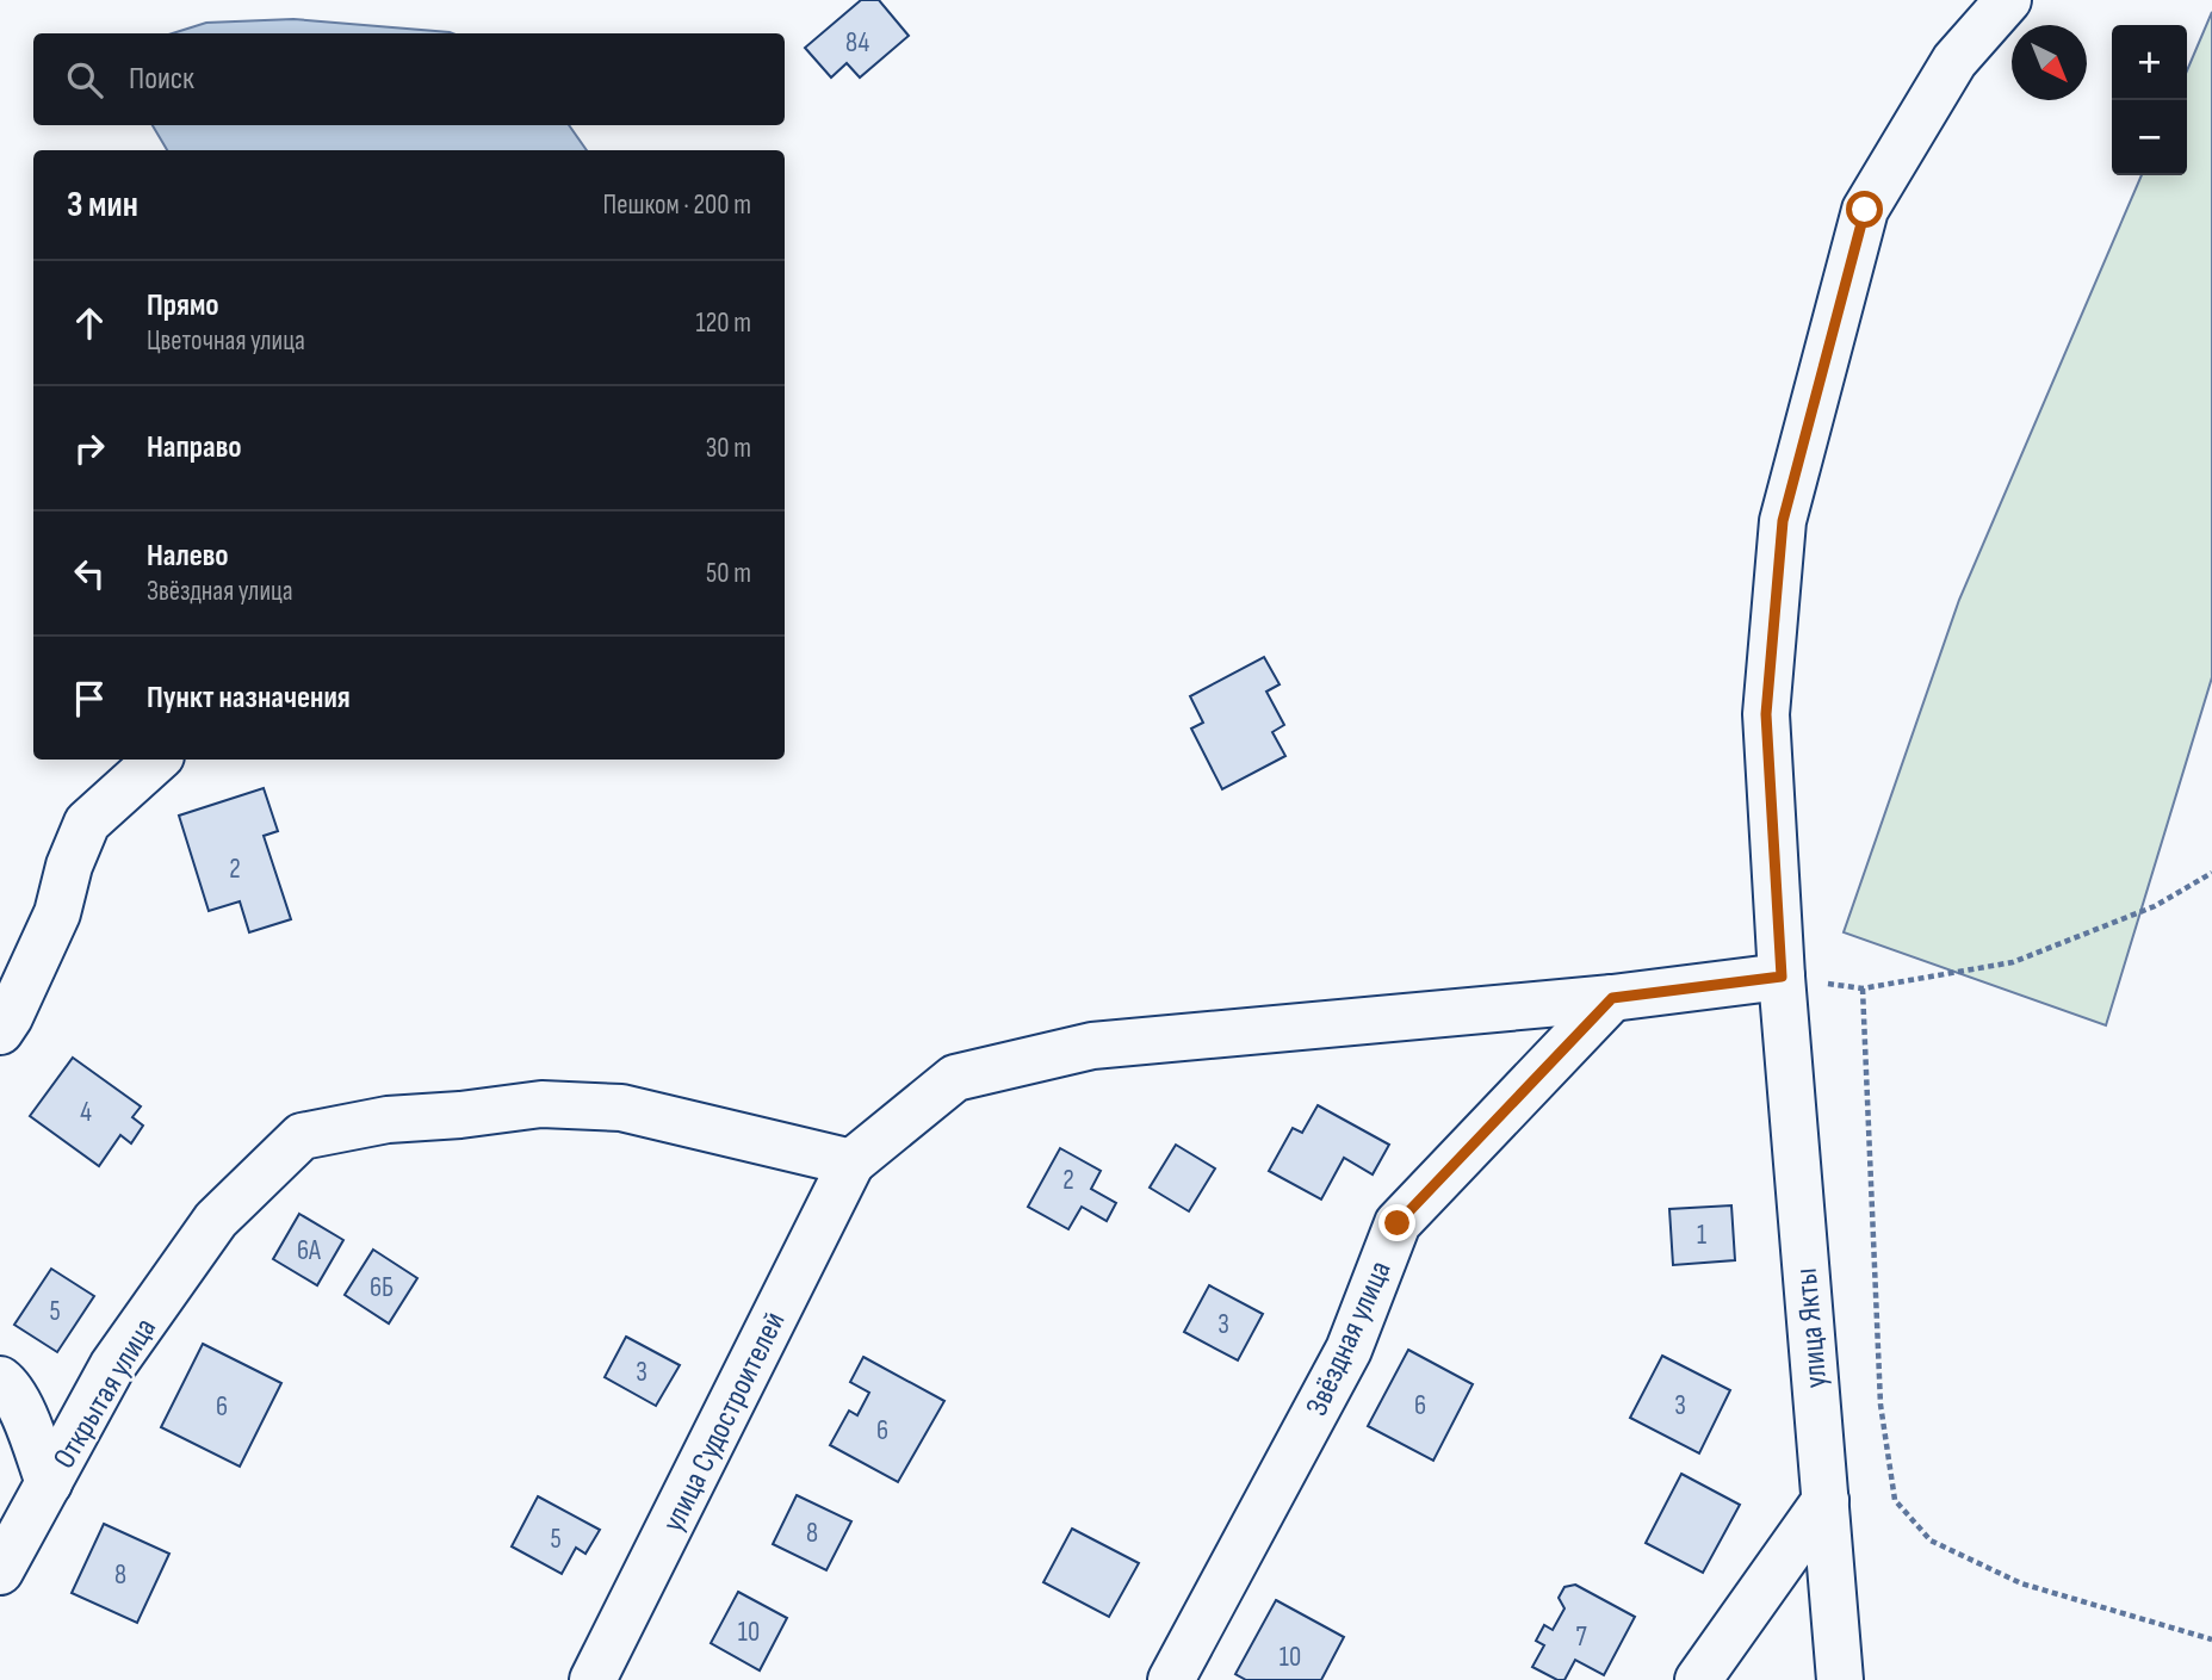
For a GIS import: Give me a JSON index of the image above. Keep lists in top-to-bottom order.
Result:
{
  "streets": {
    "street": [
      "улица Якты",
      "Звёздная улица",
      "Открытая улица",
      "улица Судостроителей"
    ]
  },
  "crossings": [
    ["Открытая улица", "улица Судостроителей"]
  ],
  "house_numbers": [
    "84",
    "2",
    "4",
    "2",
    "1",
    "6А",
    "6Б",
    "5",
    "3",
    "3",
    "6",
    "3",
    "6",
    "6",
    "8",
    "5",
    "8",
    "10",
    "7",
    "10"
  ],
  "north": "bottom right",
  "page": {
    "map_buttons": ["+", "−"],
    "search": "Поиск",
    "heading": ["3 мин", "Пешком · 200 m"],
    "list": [
      ["Прямо", "Цветочная улица", "120 m"],
      ["Направо", "30 m"],
      ["Налево", "Звёздная улица", "50 m"],
      "Пункт назначения"
    ]
  }
}
